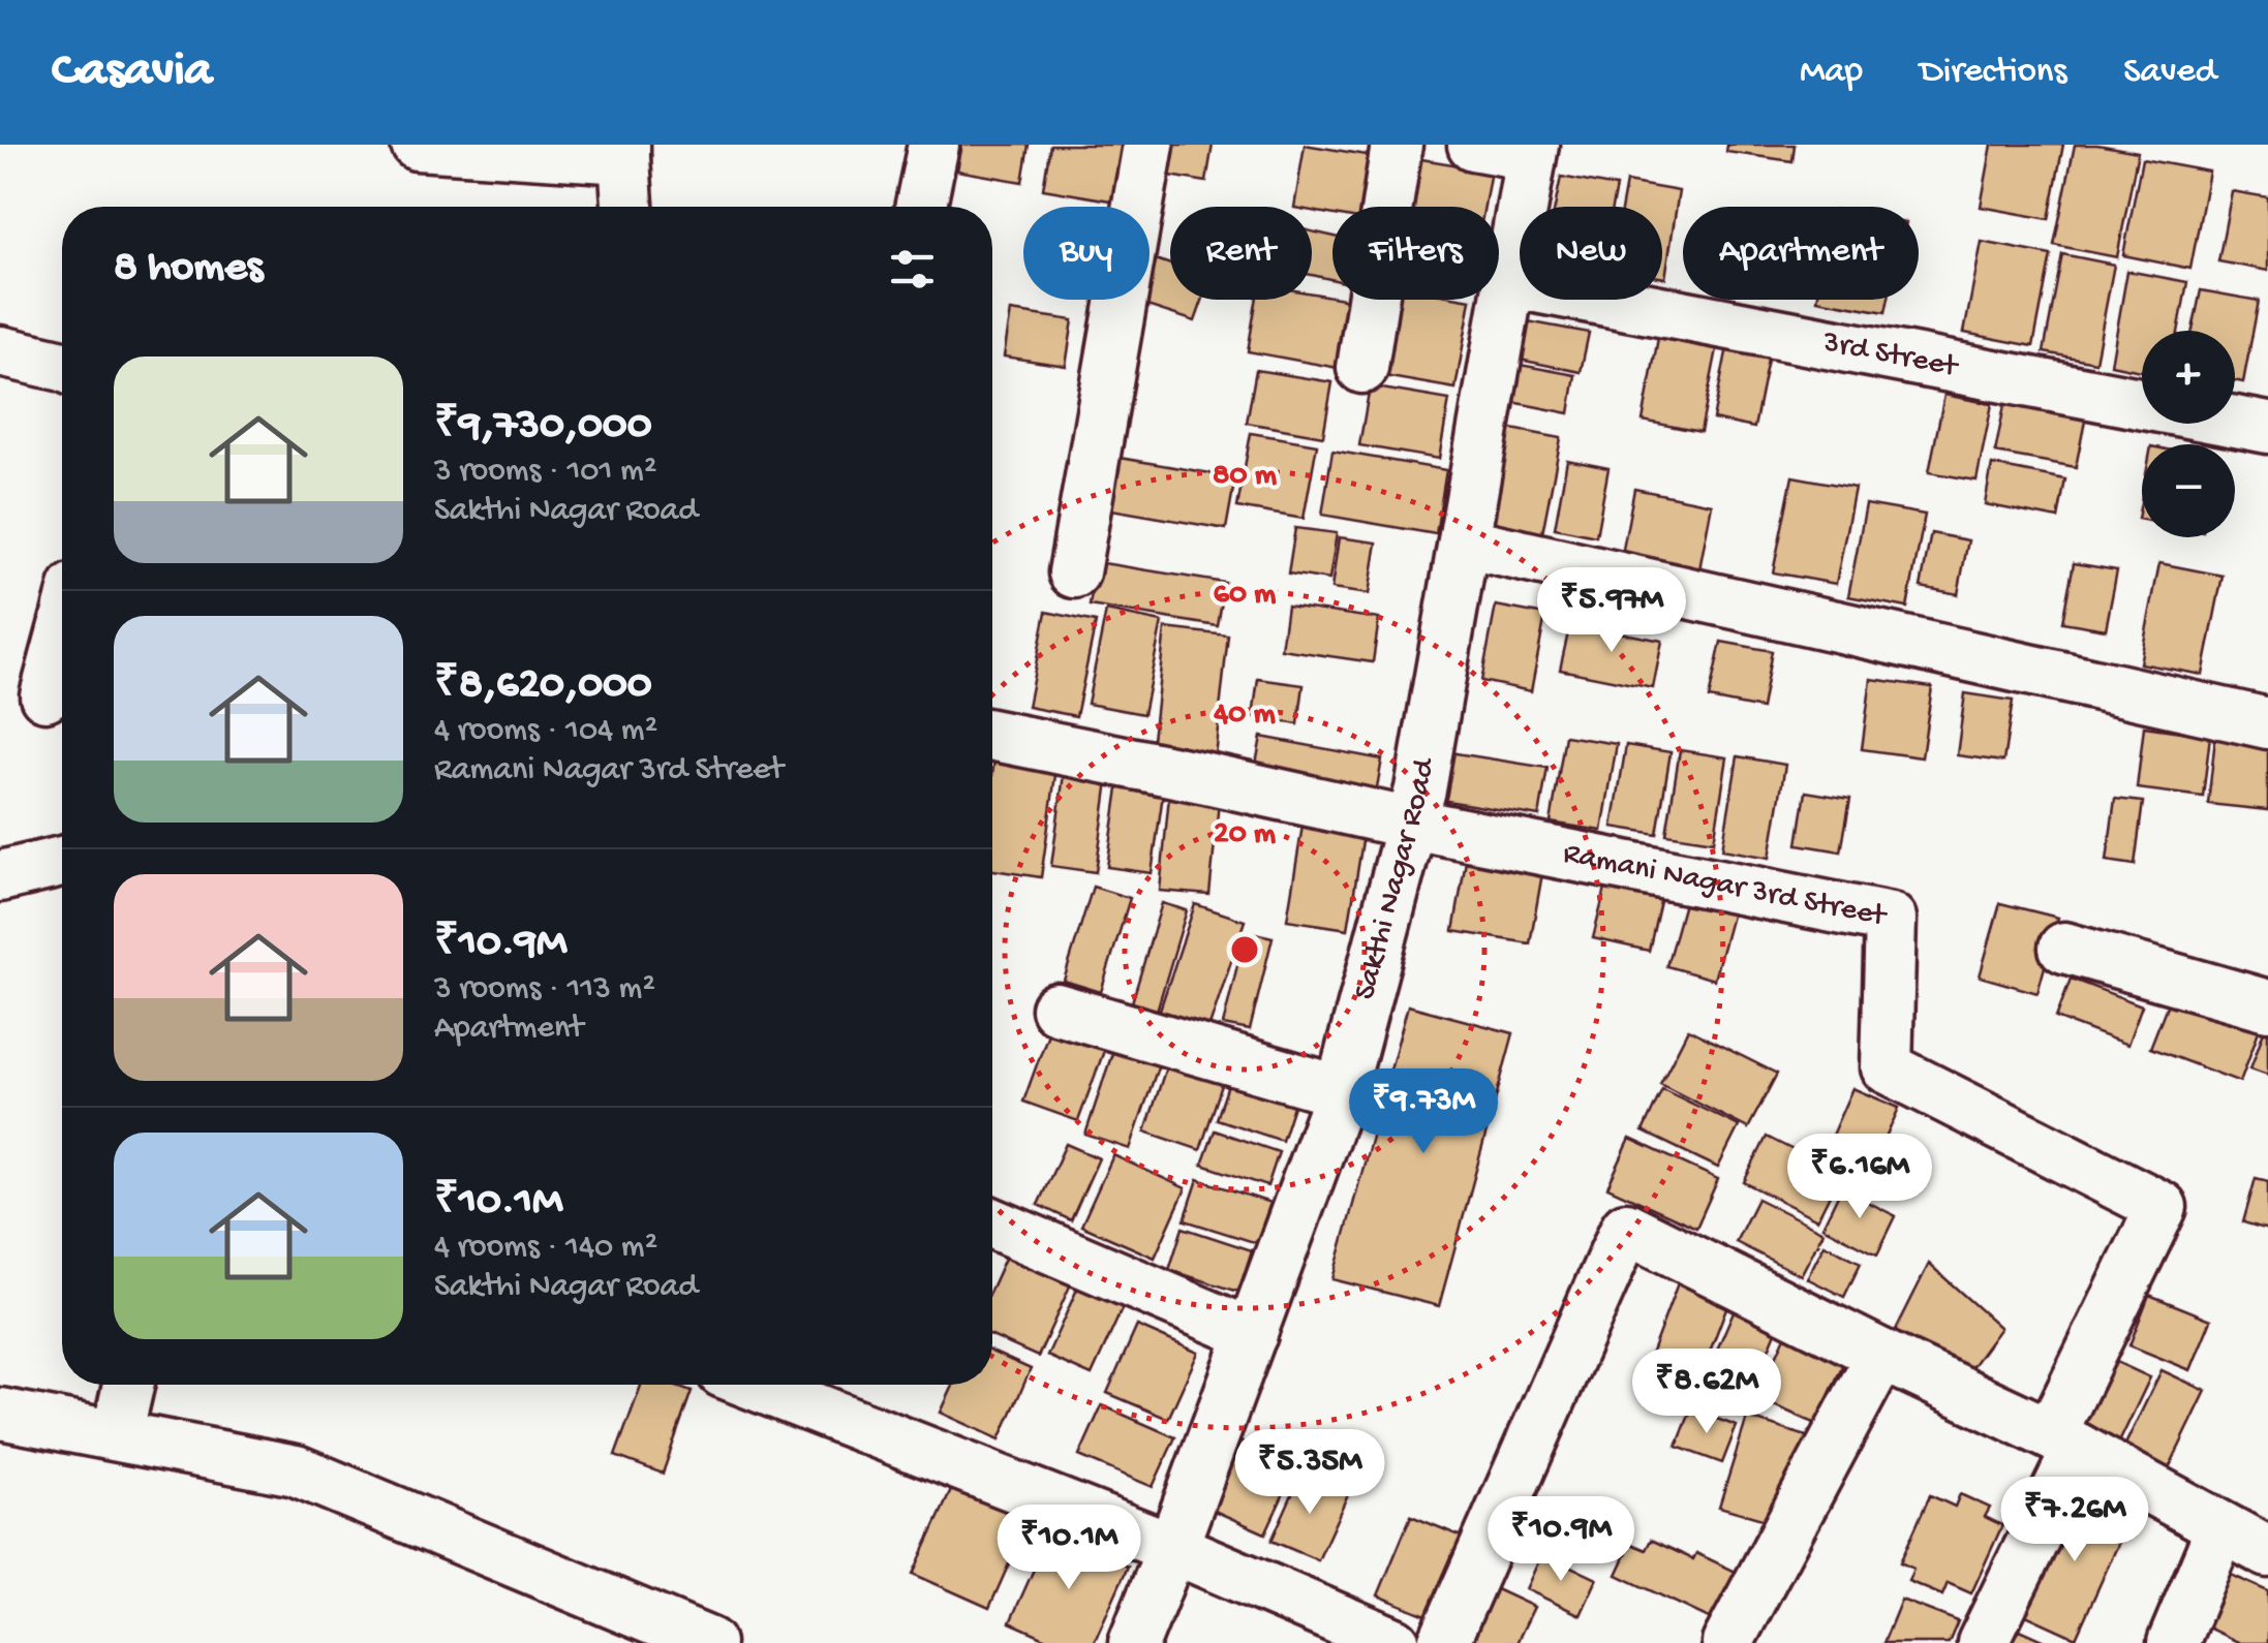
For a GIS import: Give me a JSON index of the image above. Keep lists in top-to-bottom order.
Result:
{
  "streets": {
    "street": ["3rd Street", "Sakthi Nagar Road", "Ramani Nagar 3rd Street"]
  },
  "crossings": [
    ["3rd Street", "Sakthi Nagar Road"],
    ["Sakthi Nagar Road", "Ramani Nagar 3rd Street"]
  ],
  "page": {
    "header": "Casavia",
    "nav": ["Map", "Directions", "Saved"],
    "chip": [
      "Buy",
      "Rent",
      "Filters",
      "New",
      "Apartment"
    ],
    "heading": "8 homes",
    "map_buttons": ["+", "−"],
    "list": [
      {
        "name": "₹9,730,000",
        "note": "3 rooms · 101 m² · Sakthi Nagar Road"
      },
      {
        "name": "₹8,620,000",
        "note": "4 rooms · 104 m² · Ramani Nagar 3rd Street"
      },
      {
        "name": "₹10.9M",
        "note": "3 rooms · 113 m² · Apartment"
      },
      {
        "name": "₹10.1M",
        "note": "4 rooms · 140 m² · Sakthi Nagar Road"
      }
    ],
    "price": [
      "₹5.97M",
      "₹9.73M",
      "₹6.16M",
      "₹8.62M",
      "₹5.35M",
      "₹7.26M",
      "₹10.9M",
      "₹10.1M"
    ]
  },
  "rings": [
    "80 m",
    "60 m",
    "40 m",
    "20 m"
  ]
}
